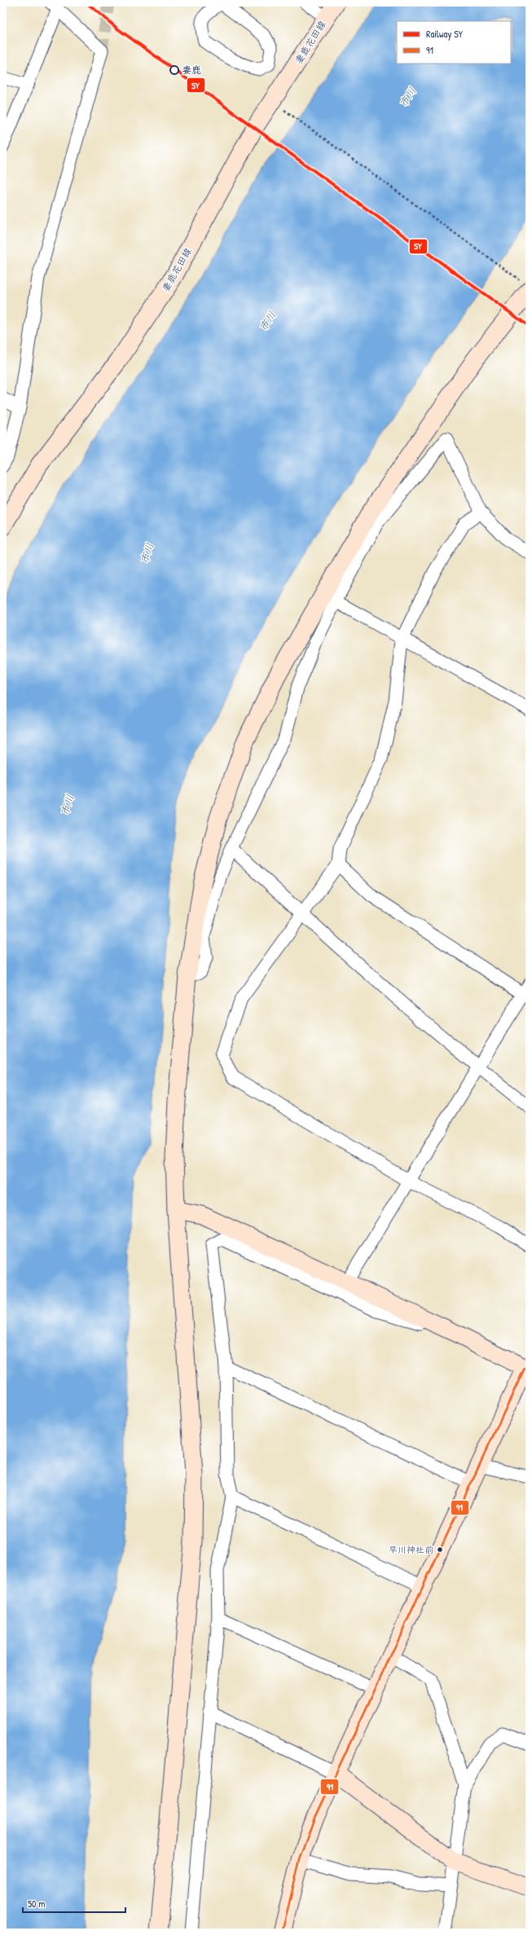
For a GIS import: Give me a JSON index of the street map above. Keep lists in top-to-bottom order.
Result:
{
  "streets": {
    "street": ["妻鹿花田線"]
  },
  "water": ["市川"],
  "places": ["妻鹿", "早川神社前"],
  "lines": ["rail line SY", "transit line 91"],
  "legend": ["Railway SY", "91"],
  "scale_bar": "50 m"
}
